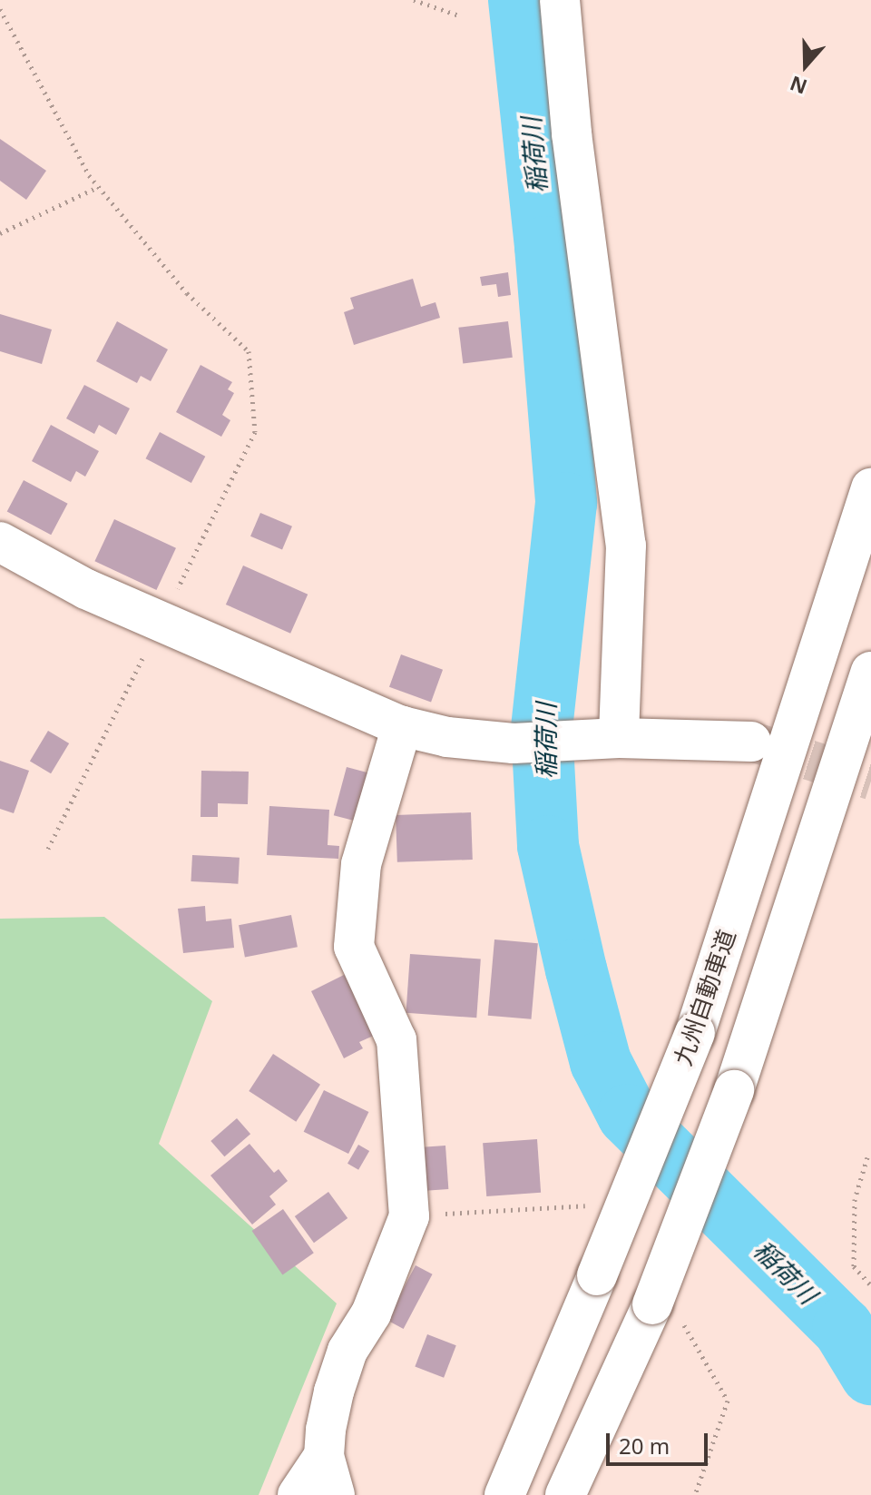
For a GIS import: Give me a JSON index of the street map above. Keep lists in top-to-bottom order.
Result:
{
  "streets": {
    "main road": ["九州自動車道"]
  },
  "water": ["稲荷川"],
  "scale_bar": "20 m",
  "north": "bottom"
}
